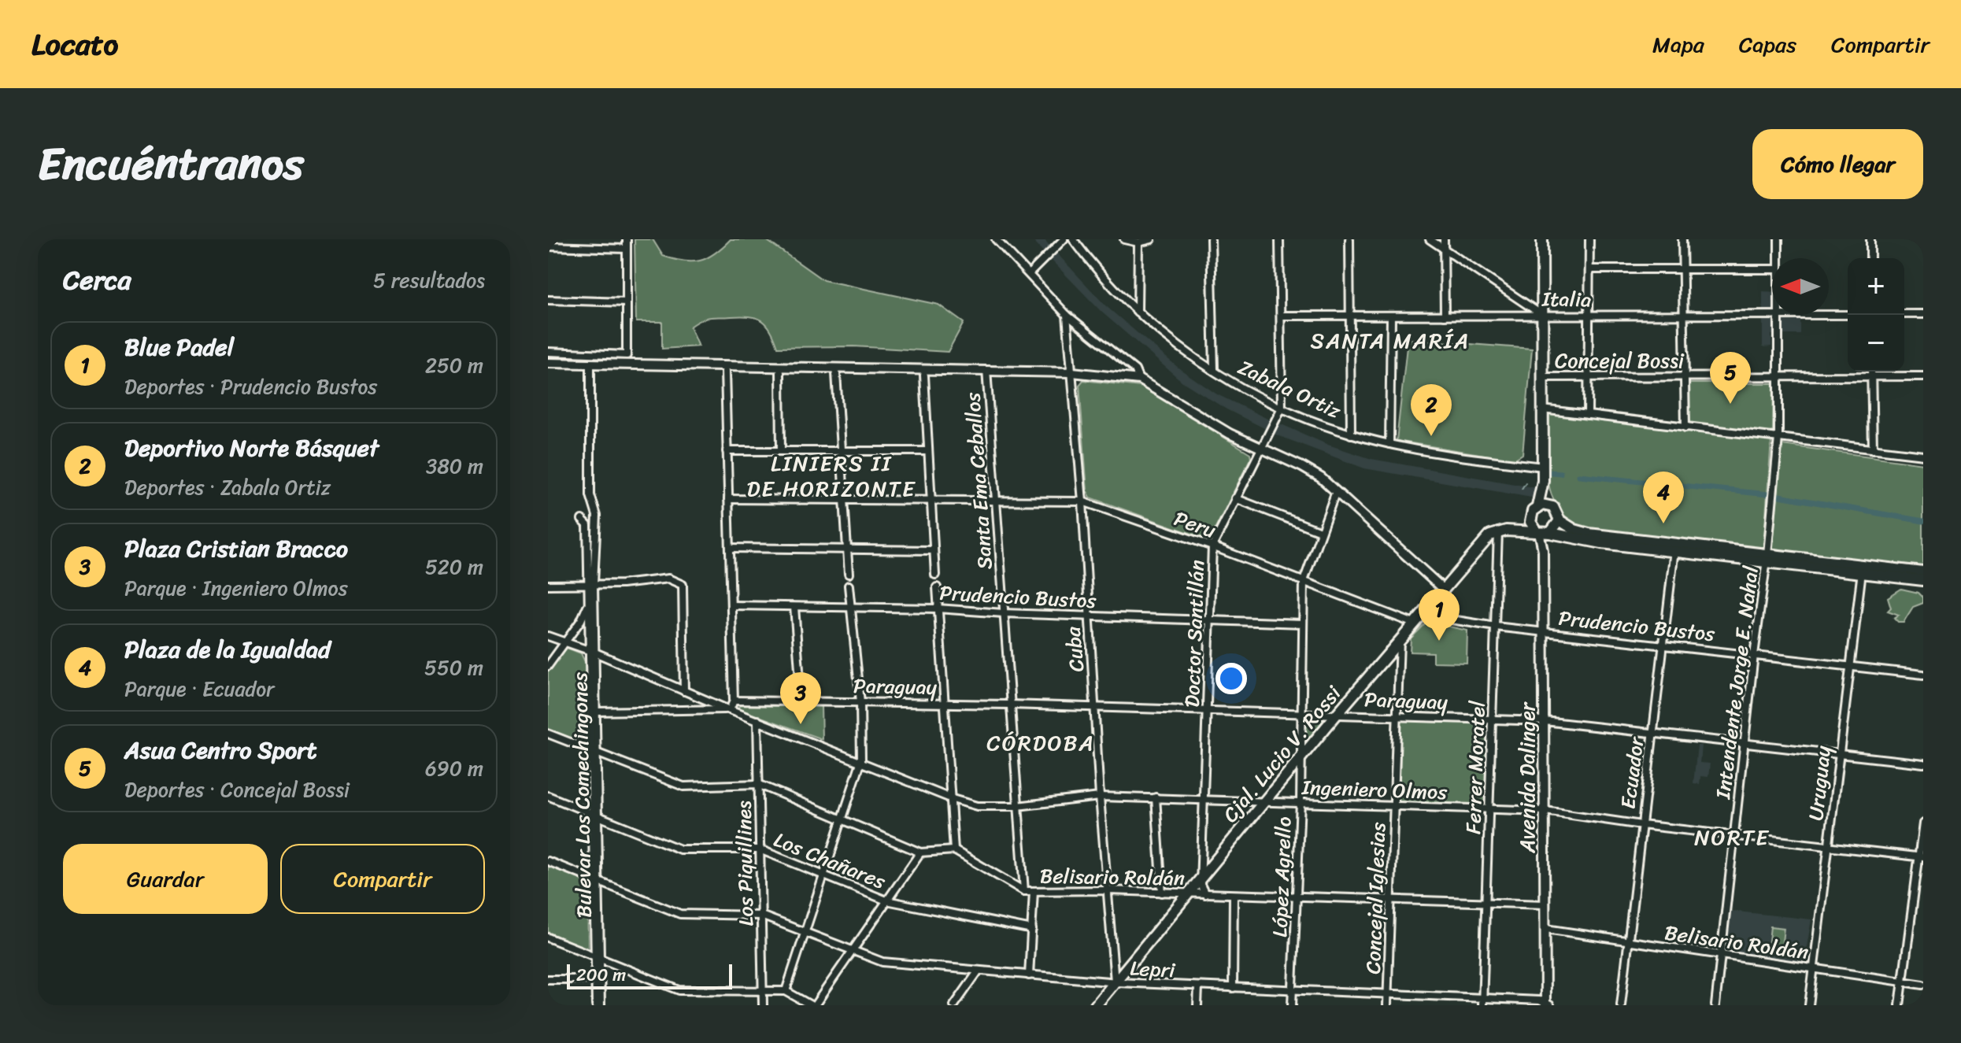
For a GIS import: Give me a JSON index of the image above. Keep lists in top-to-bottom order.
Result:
{
  "streets": {
    "main road": ["Cjal. Lucio V. Rossi"],
    "street": [
      "Italia",
      "Concejal Bossi",
      "Zabala Ortiz",
      "Santa Ema Ceballos",
      "Peru",
      "Prudencio Bustos",
      "Doctor Santillán",
      "Cuba",
      "Intendente Jorge E. Nahal",
      "Paraguay",
      "Ferrer Moratel",
      "Ecuador",
      "Avenida Dalinger",
      "Uruguay",
      "Ingeniero Olmos",
      "Bulevar Los Comechingones",
      "Los Chañares",
      "Los Piquillines",
      "Belisario Roldán",
      "López Agrello",
      "Concejal Iglesias",
      "Lepri"
    ]
  },
  "crossings": [
    ["Italia", "Intendente Jorge E. Nahal"],
    ["Concejal Bossi", "Intendente Jorge E. Nahal"],
    ["Zabala Ortiz", "Doctor Santillán"],
    ["Santa Ema Ceballos", "Peru"],
    ["Santa Ema Ceballos", "Prudencio Bustos"],
    ["Santa Ema Ceballos", "Paraguay"],
    ["Santa Ema Ceballos", "Ingeniero Olmos"],
    ["Santa Ema Ceballos", "Belisario Roldán"],
    ["Peru", "Doctor Santillán"],
    ["Peru", "Cuba"],
    ["Peru", "Cjal. Lucio V. Rossi"],
    ["Peru", "López Agrello"],
    ["Prudencio Bustos", "Doctor Santillán"],
    ["Prudencio Bustos", "Cuba"],
    ["Prudencio Bustos", "Intendente Jorge E. Nahal"],
    ["Prudencio Bustos", "Cjal. Lucio V. Rossi"],
    ["Prudencio Bustos", "Ferrer Moratel"],
    ["Prudencio Bustos", "Ecuador"],
    ["Prudencio Bustos", "Avenida Dalinger"],
    ["Prudencio Bustos", "Uruguay"],
    ["Prudencio Bustos", "López Agrello"],
    ["Doctor Santillán", "Paraguay"],
    ["Doctor Santillán", "Cjal. Lucio V. Rossi"],
    ["Doctor Santillán", "Ingeniero Olmos"],
    ["Doctor Santillán", "Belisario Roldán"],
    ["Cuba", "Paraguay"],
    ["Cuba", "Cjal. Lucio V. Rossi"],
    ["Cuba", "Ingeniero Olmos"],
    ["Cuba", "Belisario Roldán"],
    ["Cuba", "Lepri"],
    ["Intendente Jorge E. Nahal", "Paraguay"],
    ["Intendente Jorge E. Nahal", "Ingeniero Olmos"],
    ["Intendente Jorge E. Nahal", "Belisario Roldán"],
    ["Paraguay", "Cjal. Lucio V. Rossi"],
    ["Paraguay", "Ferrer Moratel"],
    ["Paraguay", "Ecuador"],
    ["Paraguay", "Avenida Dalinger"],
    ["Paraguay", "Uruguay"],
    ["Paraguay", "López Agrello"],
    ["Paraguay", "Concejal Iglesias"],
    ["Cjal. Lucio V. Rossi", "Ferrer Moratel"],
    ["Cjal. Lucio V. Rossi", "Avenida Dalinger"],
    ["Cjal. Lucio V. Rossi", "Ingeniero Olmos"],
    ["Cjal. Lucio V. Rossi", "Belisario Roldán"],
    ["Cjal. Lucio V. Rossi", "López Agrello"],
    ["Cjal. Lucio V. Rossi", "Concejal Iglesias"],
    ["Cjal. Lucio V. Rossi", "Lepri"],
    ["Ferrer Moratel", "Ingeniero Olmos"],
    ["Ferrer Moratel", "Belisario Roldán"],
    ["Ferrer Moratel", "Lepri"],
    ["Ecuador", "Ingeniero Olmos"],
    ["Ecuador", "Belisario Roldán"],
    ["Avenida Dalinger", "Ingeniero Olmos"],
    ["Avenida Dalinger", "Belisario Roldán"],
    ["Avenida Dalinger", "Lepri"],
    ["Uruguay", "Ingeniero Olmos"],
    ["Uruguay", "Belisario Roldán"],
    ["Ingeniero Olmos", "Bulevar Los Comechingones"],
    ["Ingeniero Olmos", "Los Piquillines"],
    ["Ingeniero Olmos", "López Agrello"],
    ["Ingeniero Olmos", "Concejal Iglesias"],
    ["Bulevar Los Comechingones", "Los Chañares"],
    ["Los Chañares", "Los Piquillines"],
    ["Los Piquillines", "Lepri"],
    ["Belisario Roldán", "López Agrello"],
    ["Belisario Roldán", "Concejal Iglesias"],
    ["López Agrello", "Lepri"],
    ["Concejal Iglesias", "Lepri"]
  ],
  "districts": [
    "SANTA MARÍA",
    "LINIERS II DE HORIZONTE",
    "CÓRDOBA",
    "NORTE"
  ],
  "scale_bar": "200 m",
  "north": "left",
  "page": {
    "header": "Locato",
    "nav": ["Mapa", "Capas", "Compartir"],
    "title": "Encuéntranos",
    "buttons": [
      "Cómo llegar",
      ["Guardar", "Compartir"]
    ],
    "heading": ["Cerca", "5 resultados"],
    "map_buttons": ["+", "−"],
    "list": [
      {
        "mark": "1",
        "name": "Blue Padel",
        "note": "Deportes · Prudencio Bustos",
        "value": "250 m"
      },
      {
        "mark": "2",
        "name": "Deportivo Norte Básquet",
        "note": "Deportes · Zabala Ortiz",
        "value": "380 m"
      },
      {
        "mark": "3",
        "name": "Plaza Cristian Bracco",
        "note": "Parque · Ingeniero Olmos",
        "value": "520 m"
      },
      {
        "mark": "4",
        "name": "Plaza de la Igualdad",
        "note": "Parque · Ecuador",
        "value": "550 m"
      },
      {
        "mark": "5",
        "name": "Asua Centro Sport",
        "note": "Deportes · Concejal Bossi",
        "value": "690 m"
      }
    ],
    "pins": [
      "5",
      "2",
      "4",
      "1",
      "3"
    ],
    "scale": "200 m"
  }
}
